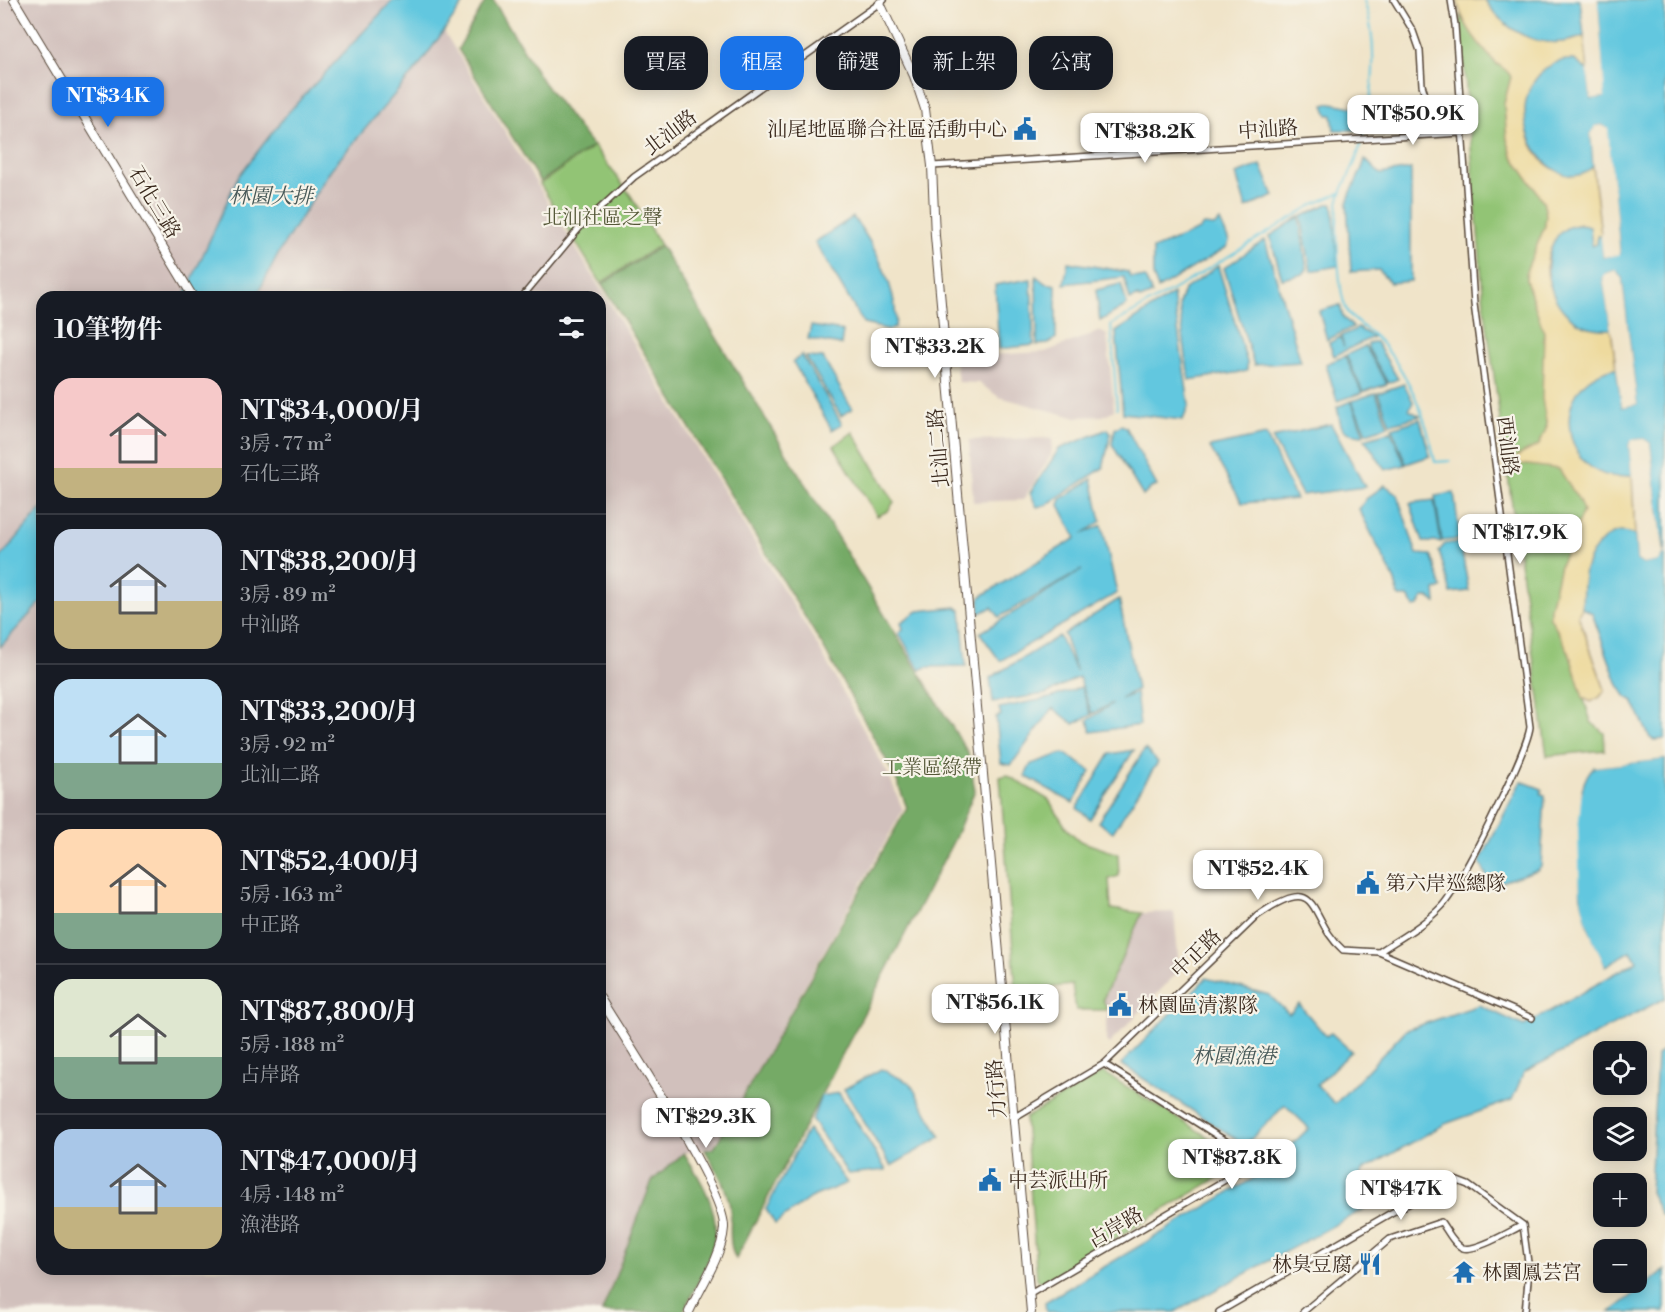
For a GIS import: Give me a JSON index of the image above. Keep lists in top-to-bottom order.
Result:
{
  "streets": {
    "street": [
      "中汕路",
      "北汕路",
      "石化三路",
      "西汕路",
      "北汕二路",
      "中正路",
      "力行路",
      "占岸路"
    ]
  },
  "crossings": [
    ["中汕路", "西汕路"],
    ["中汕路", "北汕二路"],
    ["北汕路", "北汕二路"],
    ["西汕路", "中正路"],
    ["北汕二路", "力行路"],
    ["中正路", "力行路"],
    ["中正路", "占岸路"],
    ["力行路", "占岸路"]
  ],
  "water": ["林園大排", "林園漁港"],
  "parks": ["北汕社區之聲", "工業區綠帶"],
  "places": {
    "public building": [
      "汕尾地區聯合社區活動中心",
      "第六岸巡總隊",
      "林園區清潔隊",
      "中芸派出所"
    ],
    "restaurant": ["林臭豆腐"],
    "temple": ["林園鳳芸宮"]
  },
  "page": {
    "chip": [
      "買屋",
      "租屋",
      "篩選",
      "新上架",
      "公寓"
    ],
    "price": [
      "NT$34K",
      "NT$50.9K",
      "NT$38.2K",
      "NT$33.2K",
      "NT$17.9K",
      "NT$52.4K",
      "NT$56.1K",
      "NT$29.3K",
      "NT$87.8K",
      "NT$47K"
    ],
    "heading": "10筆物件",
    "list": [
      {
        "name": "NT$34,000/月",
        "note": "3房 · 77 m² · 石化三路"
      },
      {
        "name": "NT$38,200/月",
        "note": "3房 · 89 m² · 中汕路"
      },
      {
        "name": "NT$33,200/月",
        "note": "3房 · 92 m² · 北汕二路"
      },
      {
        "name": "NT$52,400/月",
        "note": "5房 · 163 m² · 中正路"
      },
      {
        "name": "NT$87,800/月",
        "note": "5房 · 188 m² · 占岸路"
      },
      {
        "name": "NT$47,000/月",
        "note": "4房 · 148 m² · 漁港路"
      }
    ],
    "map_buttons": ["+", "−"]
  }
}
